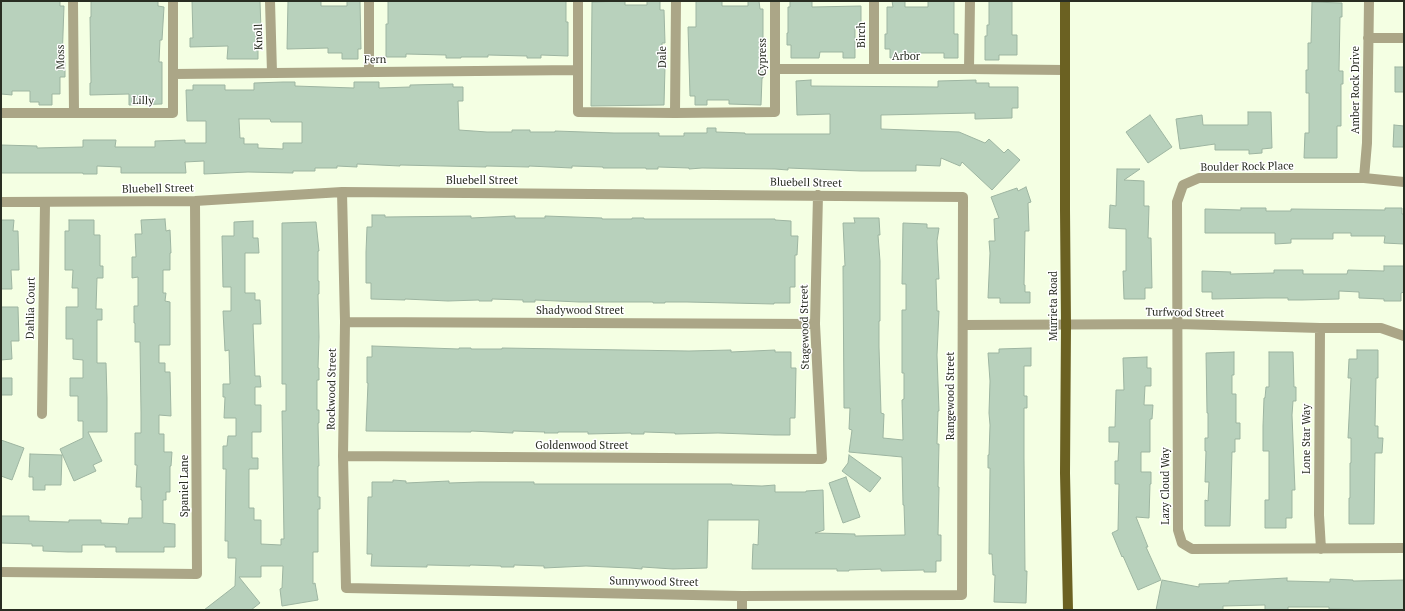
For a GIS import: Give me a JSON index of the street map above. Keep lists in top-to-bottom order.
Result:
{
  "streets": {
    "main road": ["Murrieta Road"],
    "street": [
      "Birch",
      "Knoll",
      "Moss",
      "Dale",
      "Cypress",
      "Arbor",
      "Fern",
      "Amber Rock Drive",
      "Lilly",
      "Boulder Rock Place",
      "Bluebell Street",
      "Dahlia Court",
      "Shadywood Street",
      "Turfwood Street",
      "Stagewood Street",
      "Rockwood Street",
      "Rangewood Street",
      "Lone Star Way",
      "Goldenwood Street",
      "Spaniel Lane",
      "Lazy Cloud Way",
      "Sunnywood Street"
    ]
  },
  "crossings": [
    ["Birch", "Arbor"],
    ["Knoll", "Fern"],
    ["Moss", "Lilly"],
    ["Dale", "Cypress"],
    ["Cypress", "Arbor"],
    ["Arbor", "Murrieta Road"],
    ["Fern", "Lilly"],
    ["Amber Rock Drive", "Boulder Rock Place"],
    ["Boulder Rock Place", "Turfwood Street"],
    ["Boulder Rock Place", "Lazy Cloud Way"],
    ["Bluebell Street", "Dahlia Court"],
    ["Bluebell Street", "Stagewood Street"],
    ["Bluebell Street", "Rockwood Street"],
    ["Bluebell Street", "Rangewood Street"],
    ["Bluebell Street", "Spaniel Lane"],
    ["Murrieta Road", "Turfwood Street"],
    ["Shadywood Street", "Stagewood Street"],
    ["Shadywood Street", "Rockwood Street"],
    ["Turfwood Street", "Rangewood Street"],
    ["Turfwood Street", "Lone Star Way"],
    ["Turfwood Street", "Lazy Cloud Way"],
    ["Stagewood Street", "Goldenwood Street"],
    ["Rockwood Street", "Goldenwood Street"],
    ["Rockwood Street", "Sunnywood Street"],
    ["Rangewood Street", "Sunnywood Street"],
    ["Lone Star Way", "Lazy Cloud Way"]
  ]
}
